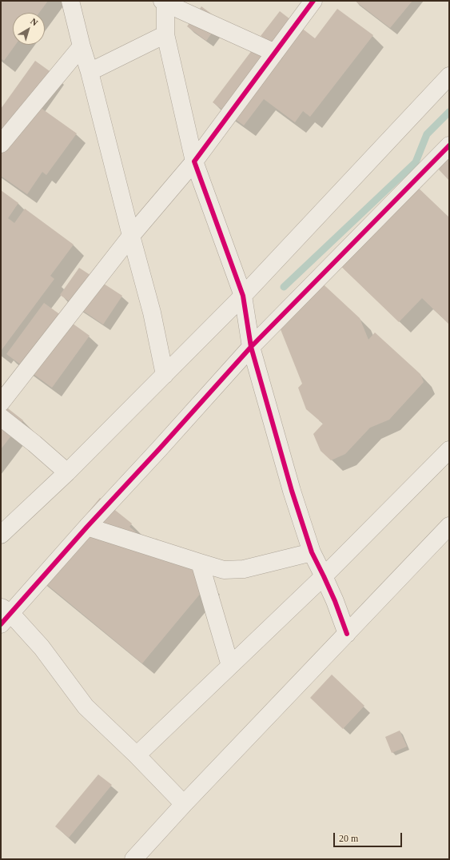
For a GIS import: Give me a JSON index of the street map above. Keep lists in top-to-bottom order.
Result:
{
  "scale_bar": "20 m",
  "north": "top right"
}
